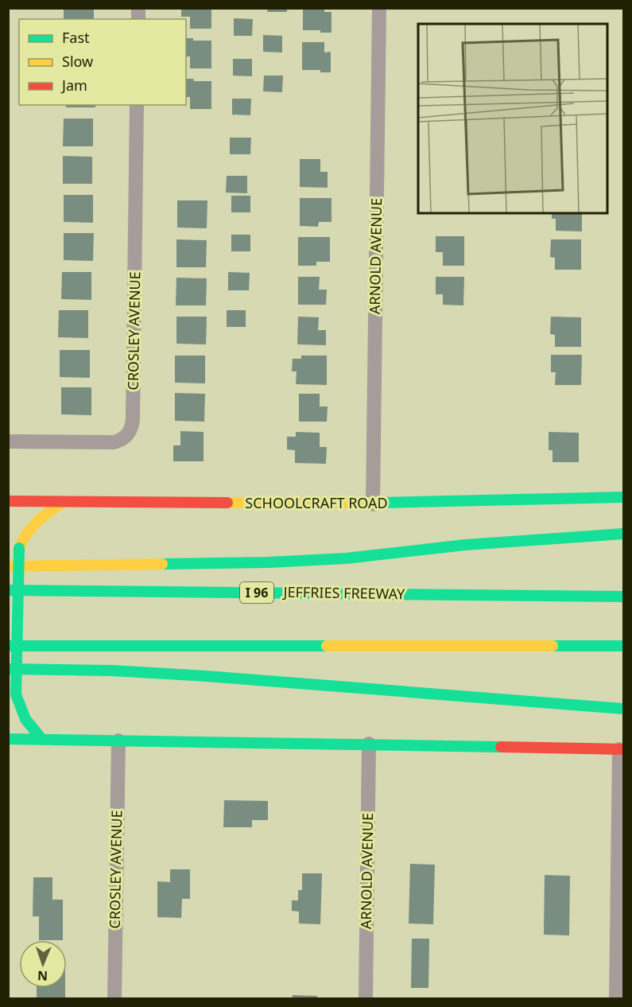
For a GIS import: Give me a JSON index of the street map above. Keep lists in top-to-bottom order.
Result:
{
  "streets": {
    "main road": ["SCHOOLCRAFT ROAD", "I 96", "JEFFRIES FREEWAY"],
    "street": ["ARNOLD AVENUE", "CROSLEY AVENUE"]
  },
  "crossings": [
    ["ARNOLD AVENUE", "SCHOOLCRAFT ROAD"]
  ],
  "legend": ["Fast", "Slow", "Jam"],
  "north": "bottom"
}
